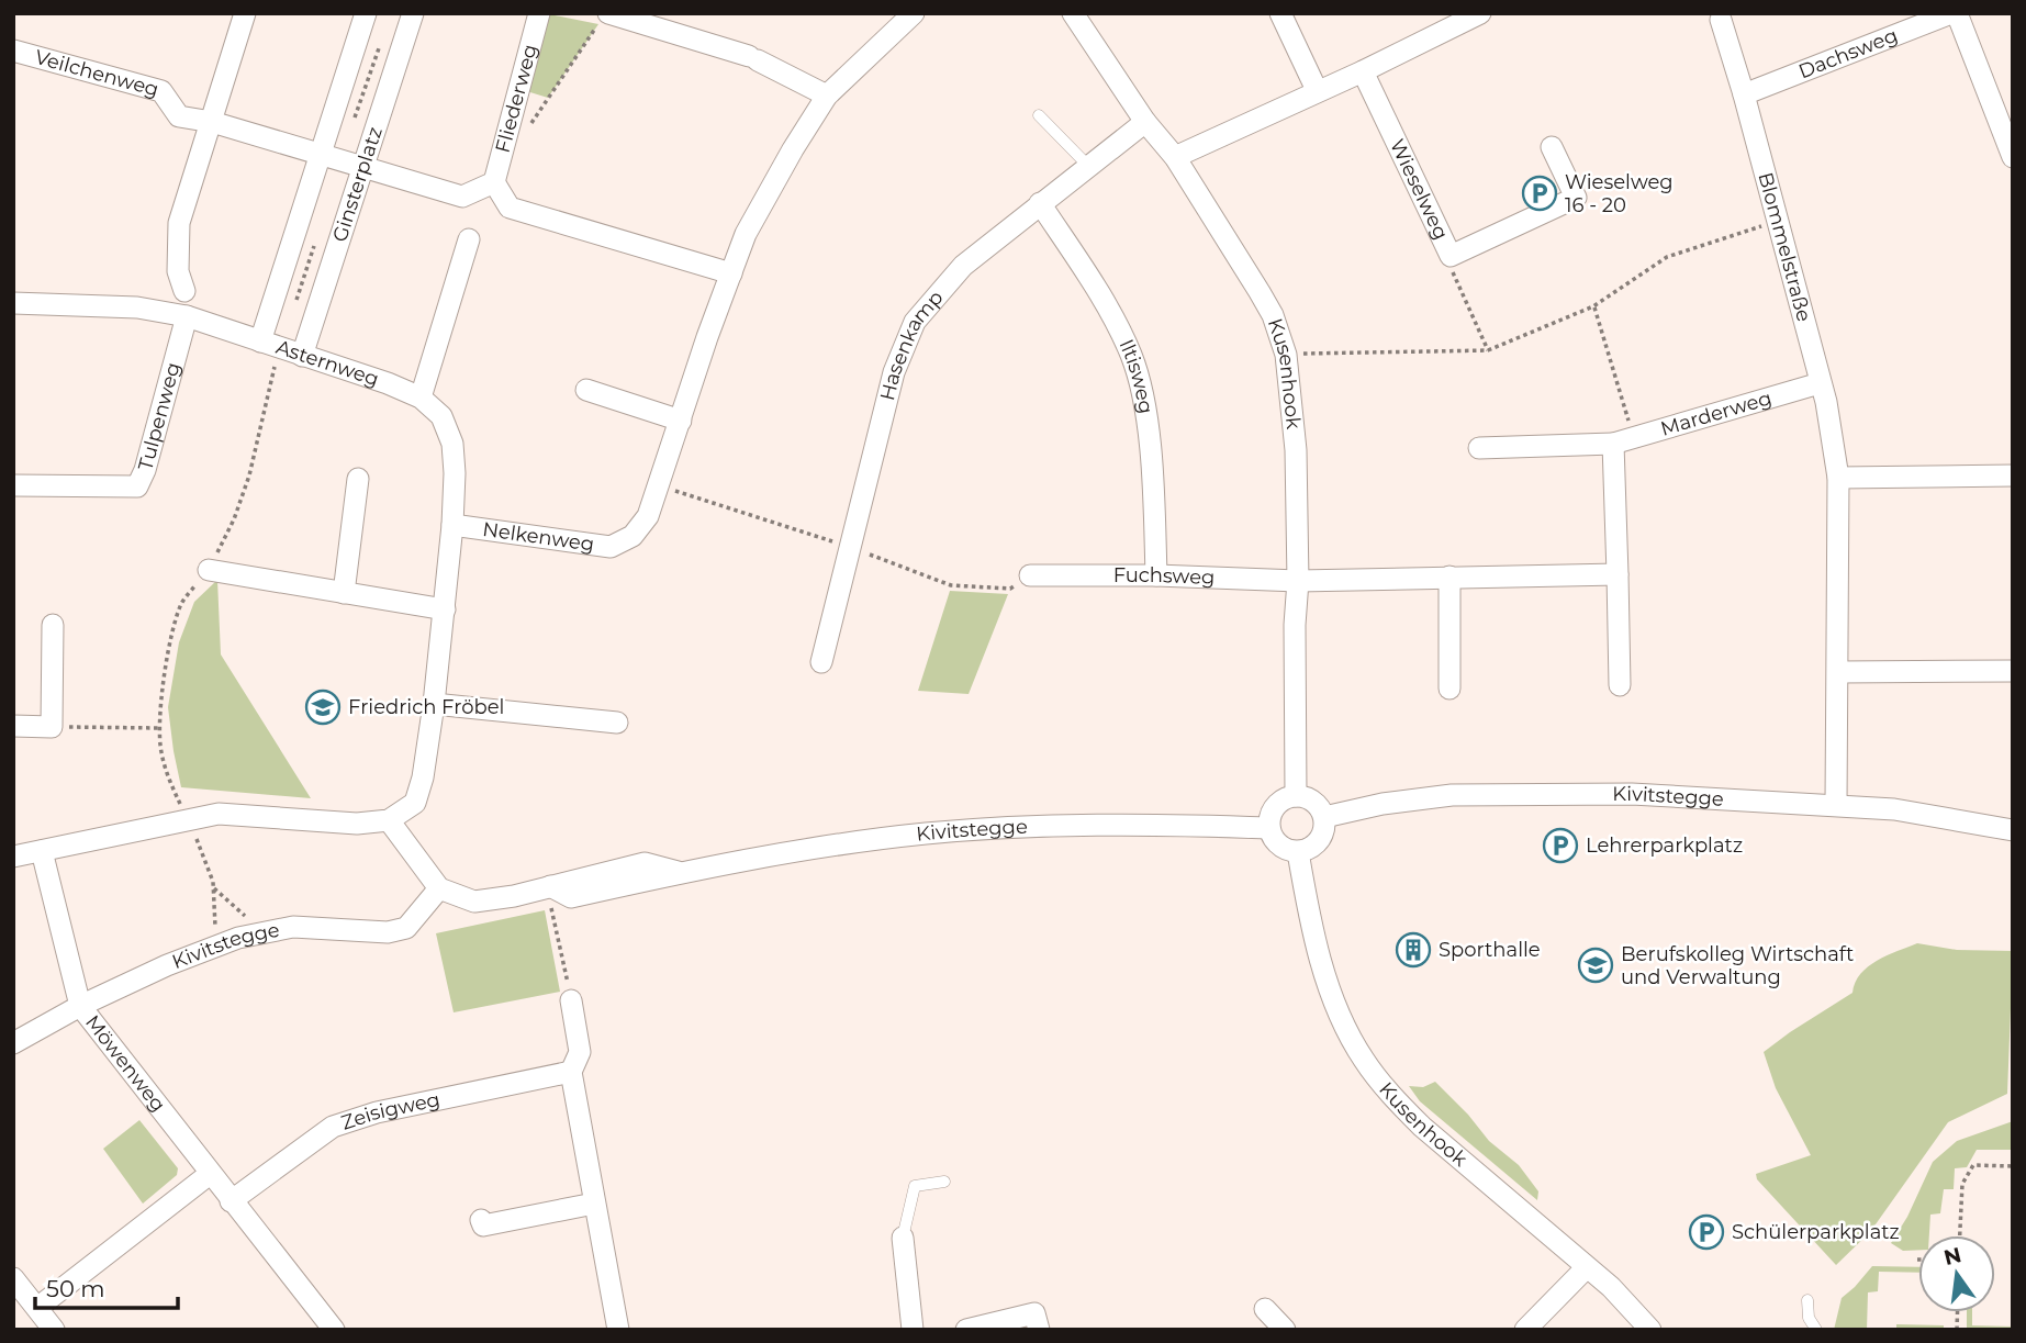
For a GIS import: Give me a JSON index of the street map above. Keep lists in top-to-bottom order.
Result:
{
  "streets": {
    "street": [
      "Dachsweg",
      "Veilchenweg",
      "Fliederweg",
      "Ginsterplatz",
      "Wieselweg",
      "Blommelstraße",
      "Hasenkamp",
      "Asternweg",
      "Kusenhook",
      "Iltisweg",
      "Marderweg",
      "Tulpenweg",
      "Nelkenweg",
      "Fuchsweg",
      "Kivitstegge",
      "Möwenweg",
      "Zeisigweg"
    ]
  },
  "crossings": [
    ["Dachsweg", "Blommelstraße"],
    ["Veilchenweg", "Ginsterplatz"],
    ["Ginsterplatz", "Asternweg"],
    ["Blommelstraße", "Marderweg"],
    ["Blommelstraße", "Kivitstegge"],
    ["Hasenkamp", "Kusenhook"],
    ["Hasenkamp", "Iltisweg"],
    ["Asternweg", "Tulpenweg"],
    ["Asternweg", "Nelkenweg"],
    ["Kusenhook", "Fuchsweg"],
    ["Kusenhook", "Kivitstegge"],
    ["Iltisweg", "Fuchsweg"],
    ["Kivitstegge", "Möwenweg"],
    ["Möwenweg", "Zeisigweg"]
  ],
  "places": {
    "parking": ["Wieselweg 16 - 20", "Lehrerparkplatz", "Schülerparkplatz"],
    "school or university": ["Friedrich Fröbel", "Berufskolleg Wirtschaft und Verwaltung"],
    "building": ["Sporthalle"]
  },
  "scale_bar": "50 m",
  "north": "top"
}
